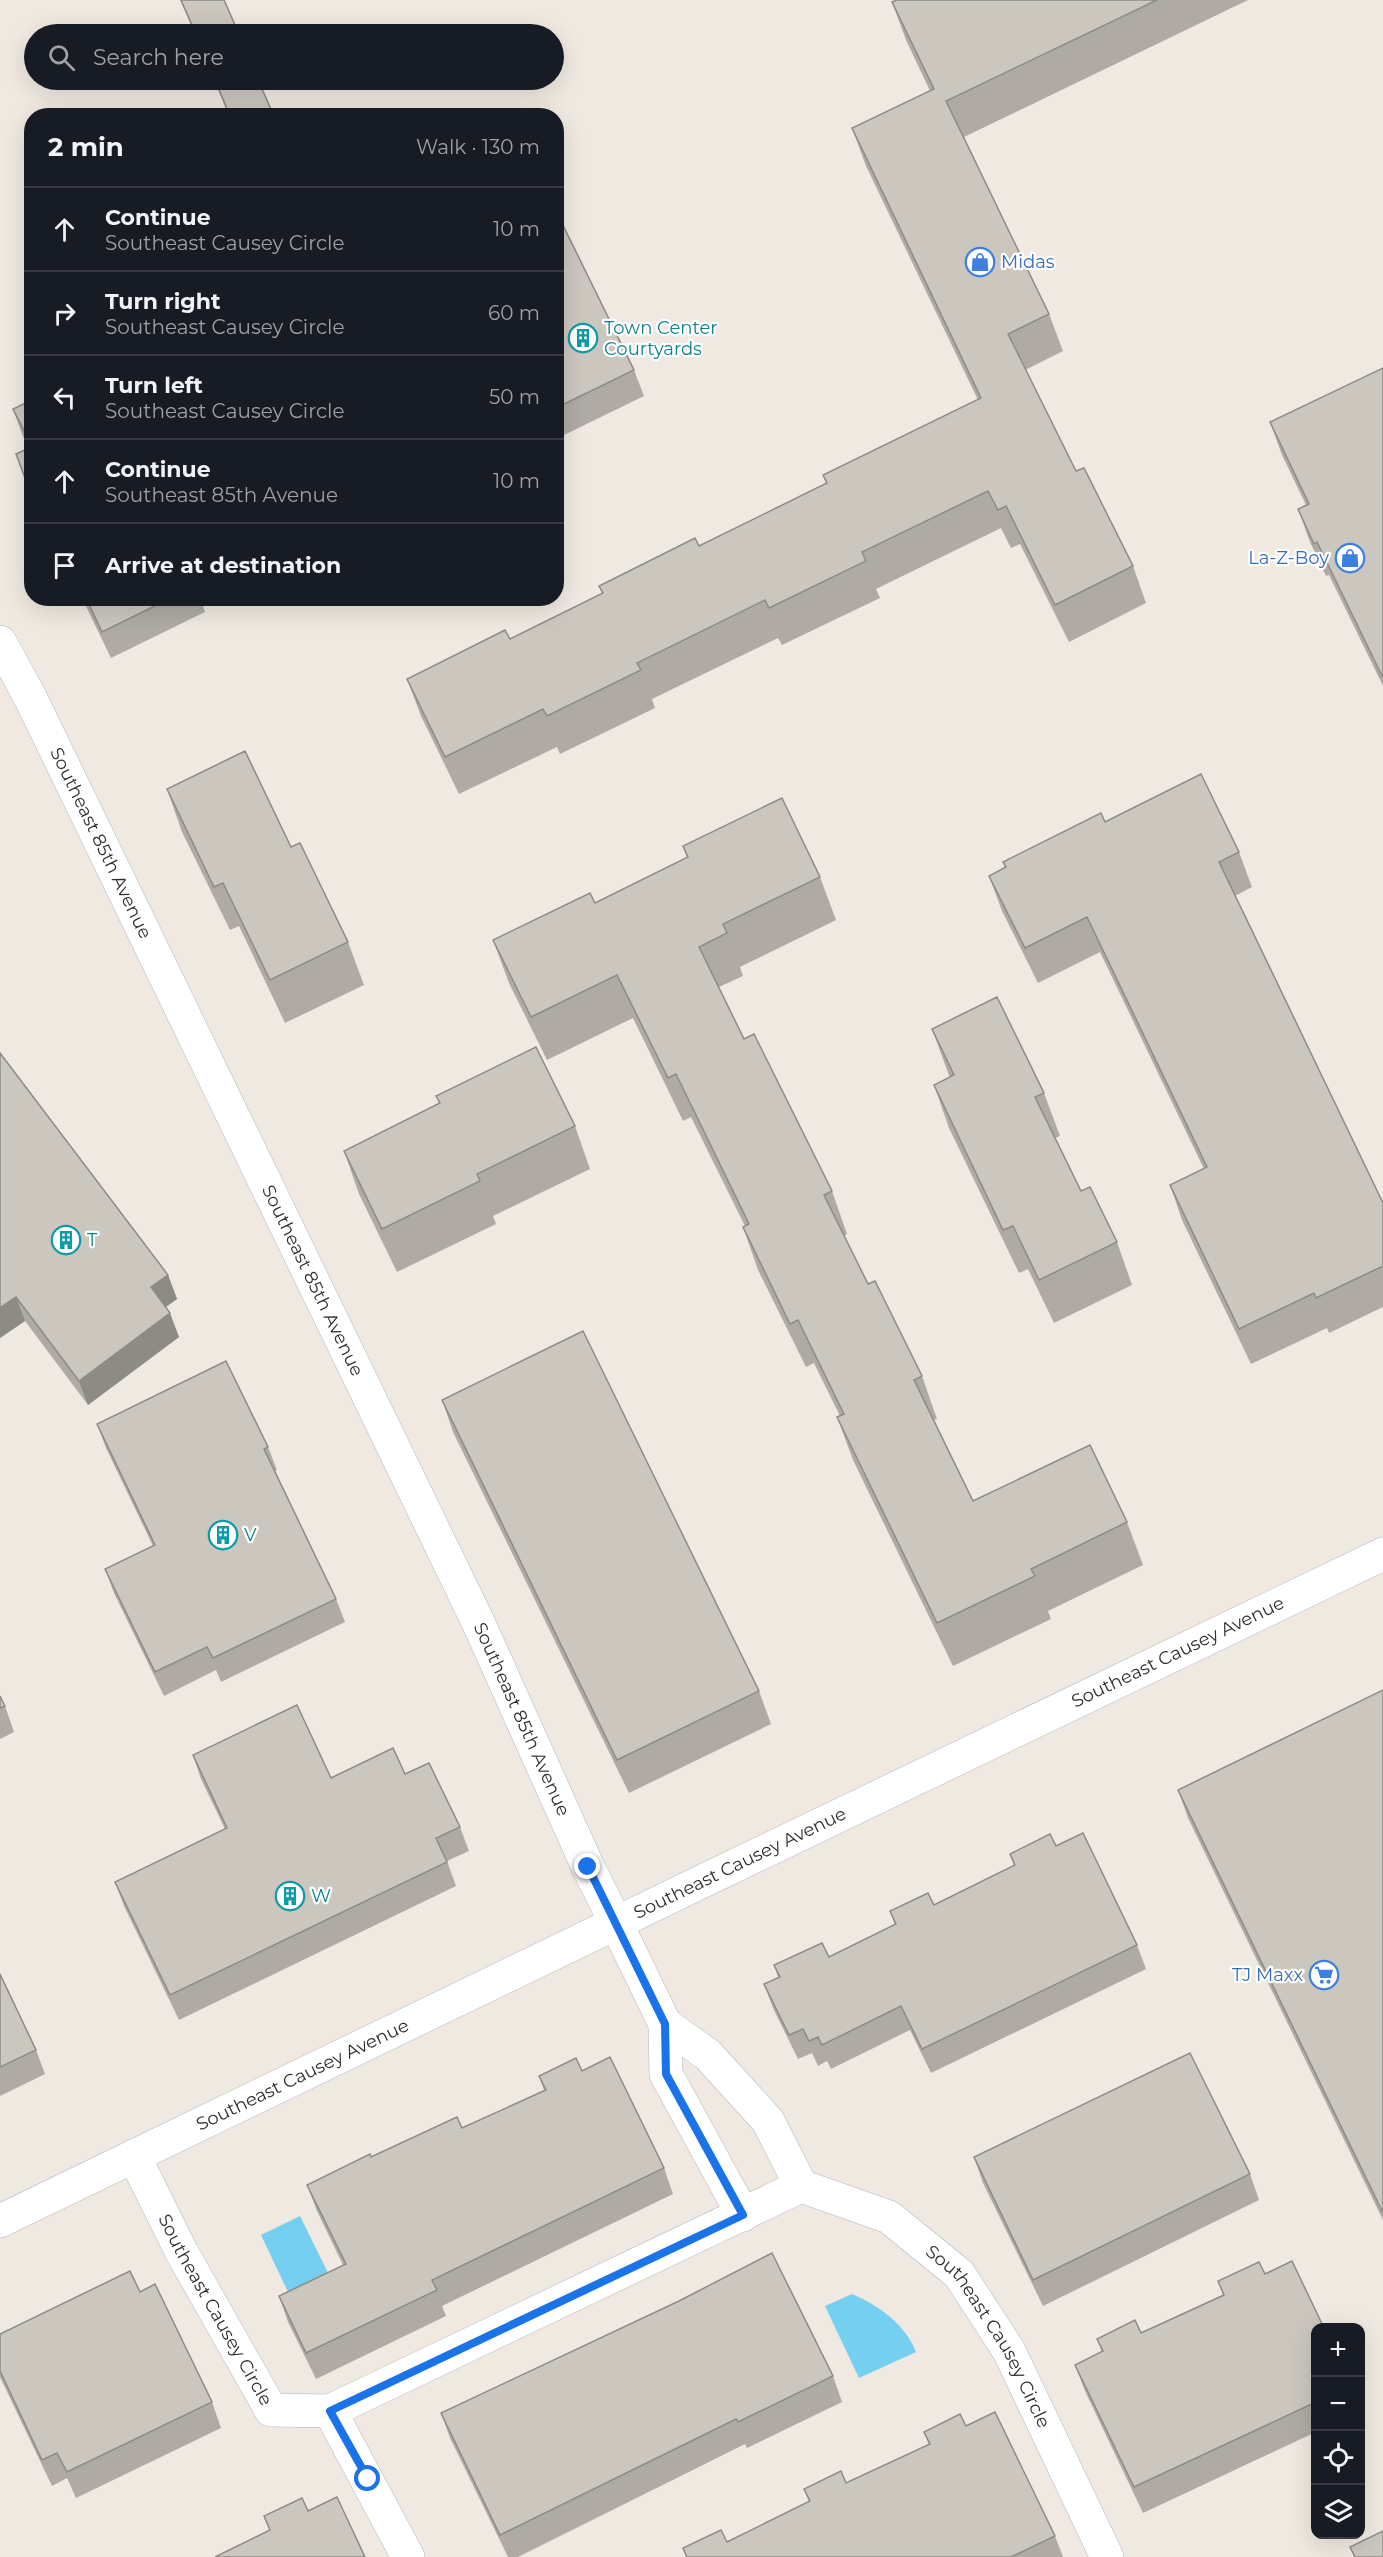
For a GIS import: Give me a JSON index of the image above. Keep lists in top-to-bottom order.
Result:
{
  "streets": {
    "street": ["Southeast 85th Avenue", "Southeast Causey Avenue", "Southeast Causey Circle"]
  },
  "crossings": [
    ["Southeast 85th Avenue", "Southeast Causey Avenue"],
    ["Southeast Causey Avenue", "Southeast Causey Circle"]
  ],
  "places": {
    "shop": ["Midas", "La-Z-Boy"],
    "building": [
      "Town Center Courtyards",
      "T",
      "V",
      "W"
    ],
    "supermarket": ["TJ Maxx"]
  },
  "page": {
    "search": "Search here",
    "heading": ["2 min", "Walk · 130 m"],
    "list": [
      ["Continue", "Southeast Causey Circle", "10 m"],
      ["Turn right", "Southeast Causey Circle", "60 m"],
      ["Turn left", "Southeast Causey Circle", "50 m"],
      ["Continue", "Southeast 85th Avenue", "10 m"],
      "Arrive at destination"
    ],
    "map_buttons": ["+", "−"]
  }
}
